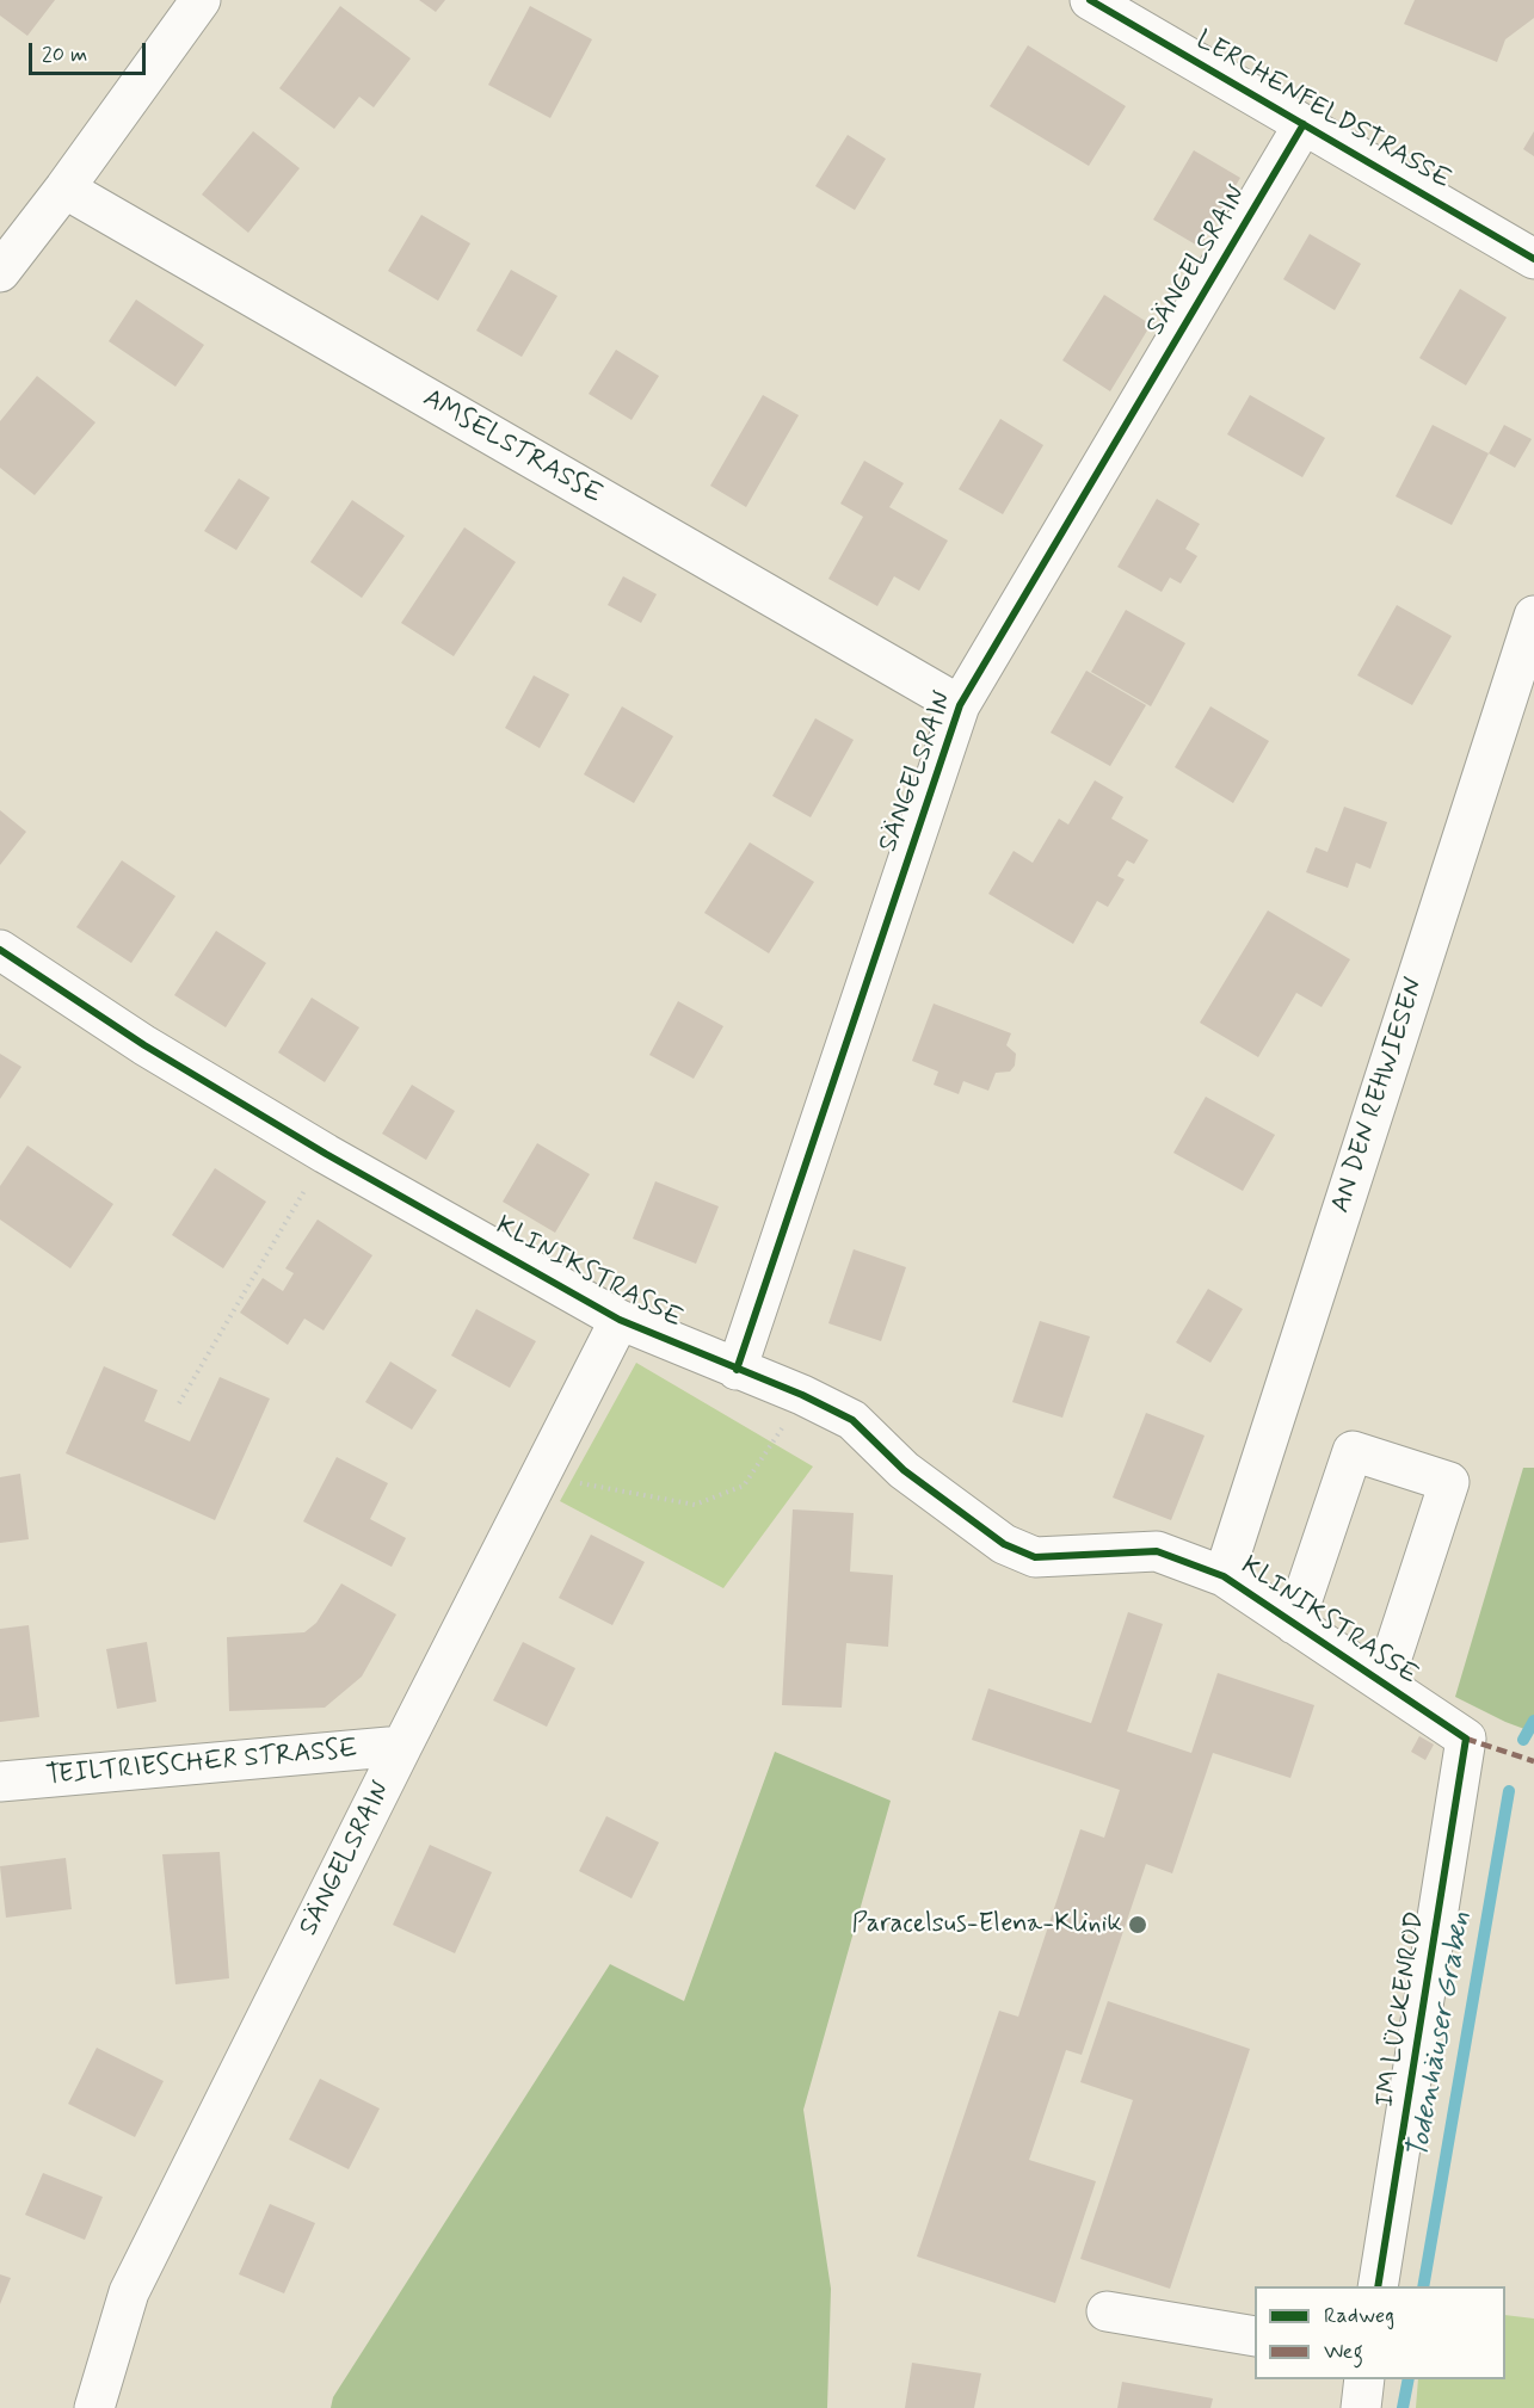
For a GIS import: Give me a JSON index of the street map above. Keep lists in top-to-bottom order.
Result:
{
  "streets": {
    "street": [
      "LERCHENFELDSTRASSE",
      "SÄNGELSRAIN",
      "AMSELSTRASSE",
      "AN DEN REHWIESEN",
      "KLINIKSTRASSE",
      "TEILTRIESCHER STRASSE",
      "IM LÜCKENROD"
    ]
  },
  "crossings": [
    ["LERCHENFELDSTRASSE", "SÄNGELSRAIN"],
    ["SÄNGELSRAIN", "AMSELSTRASSE"],
    ["SÄNGELSRAIN", "KLINIKSTRASSE"],
    ["SÄNGELSRAIN", "TEILTRIESCHER STRASSE"],
    ["AN DEN REHWIESEN", "KLINIKSTRASSE"],
    ["KLINIKSTRASSE", "IM LÜCKENROD"]
  ],
  "water": ["Todenhäuser Graben"],
  "places": ["Paracelsus-Elena-Klinik"],
  "legend": ["Radweg", "Weg"],
  "scale_bar": "20 m"
}
